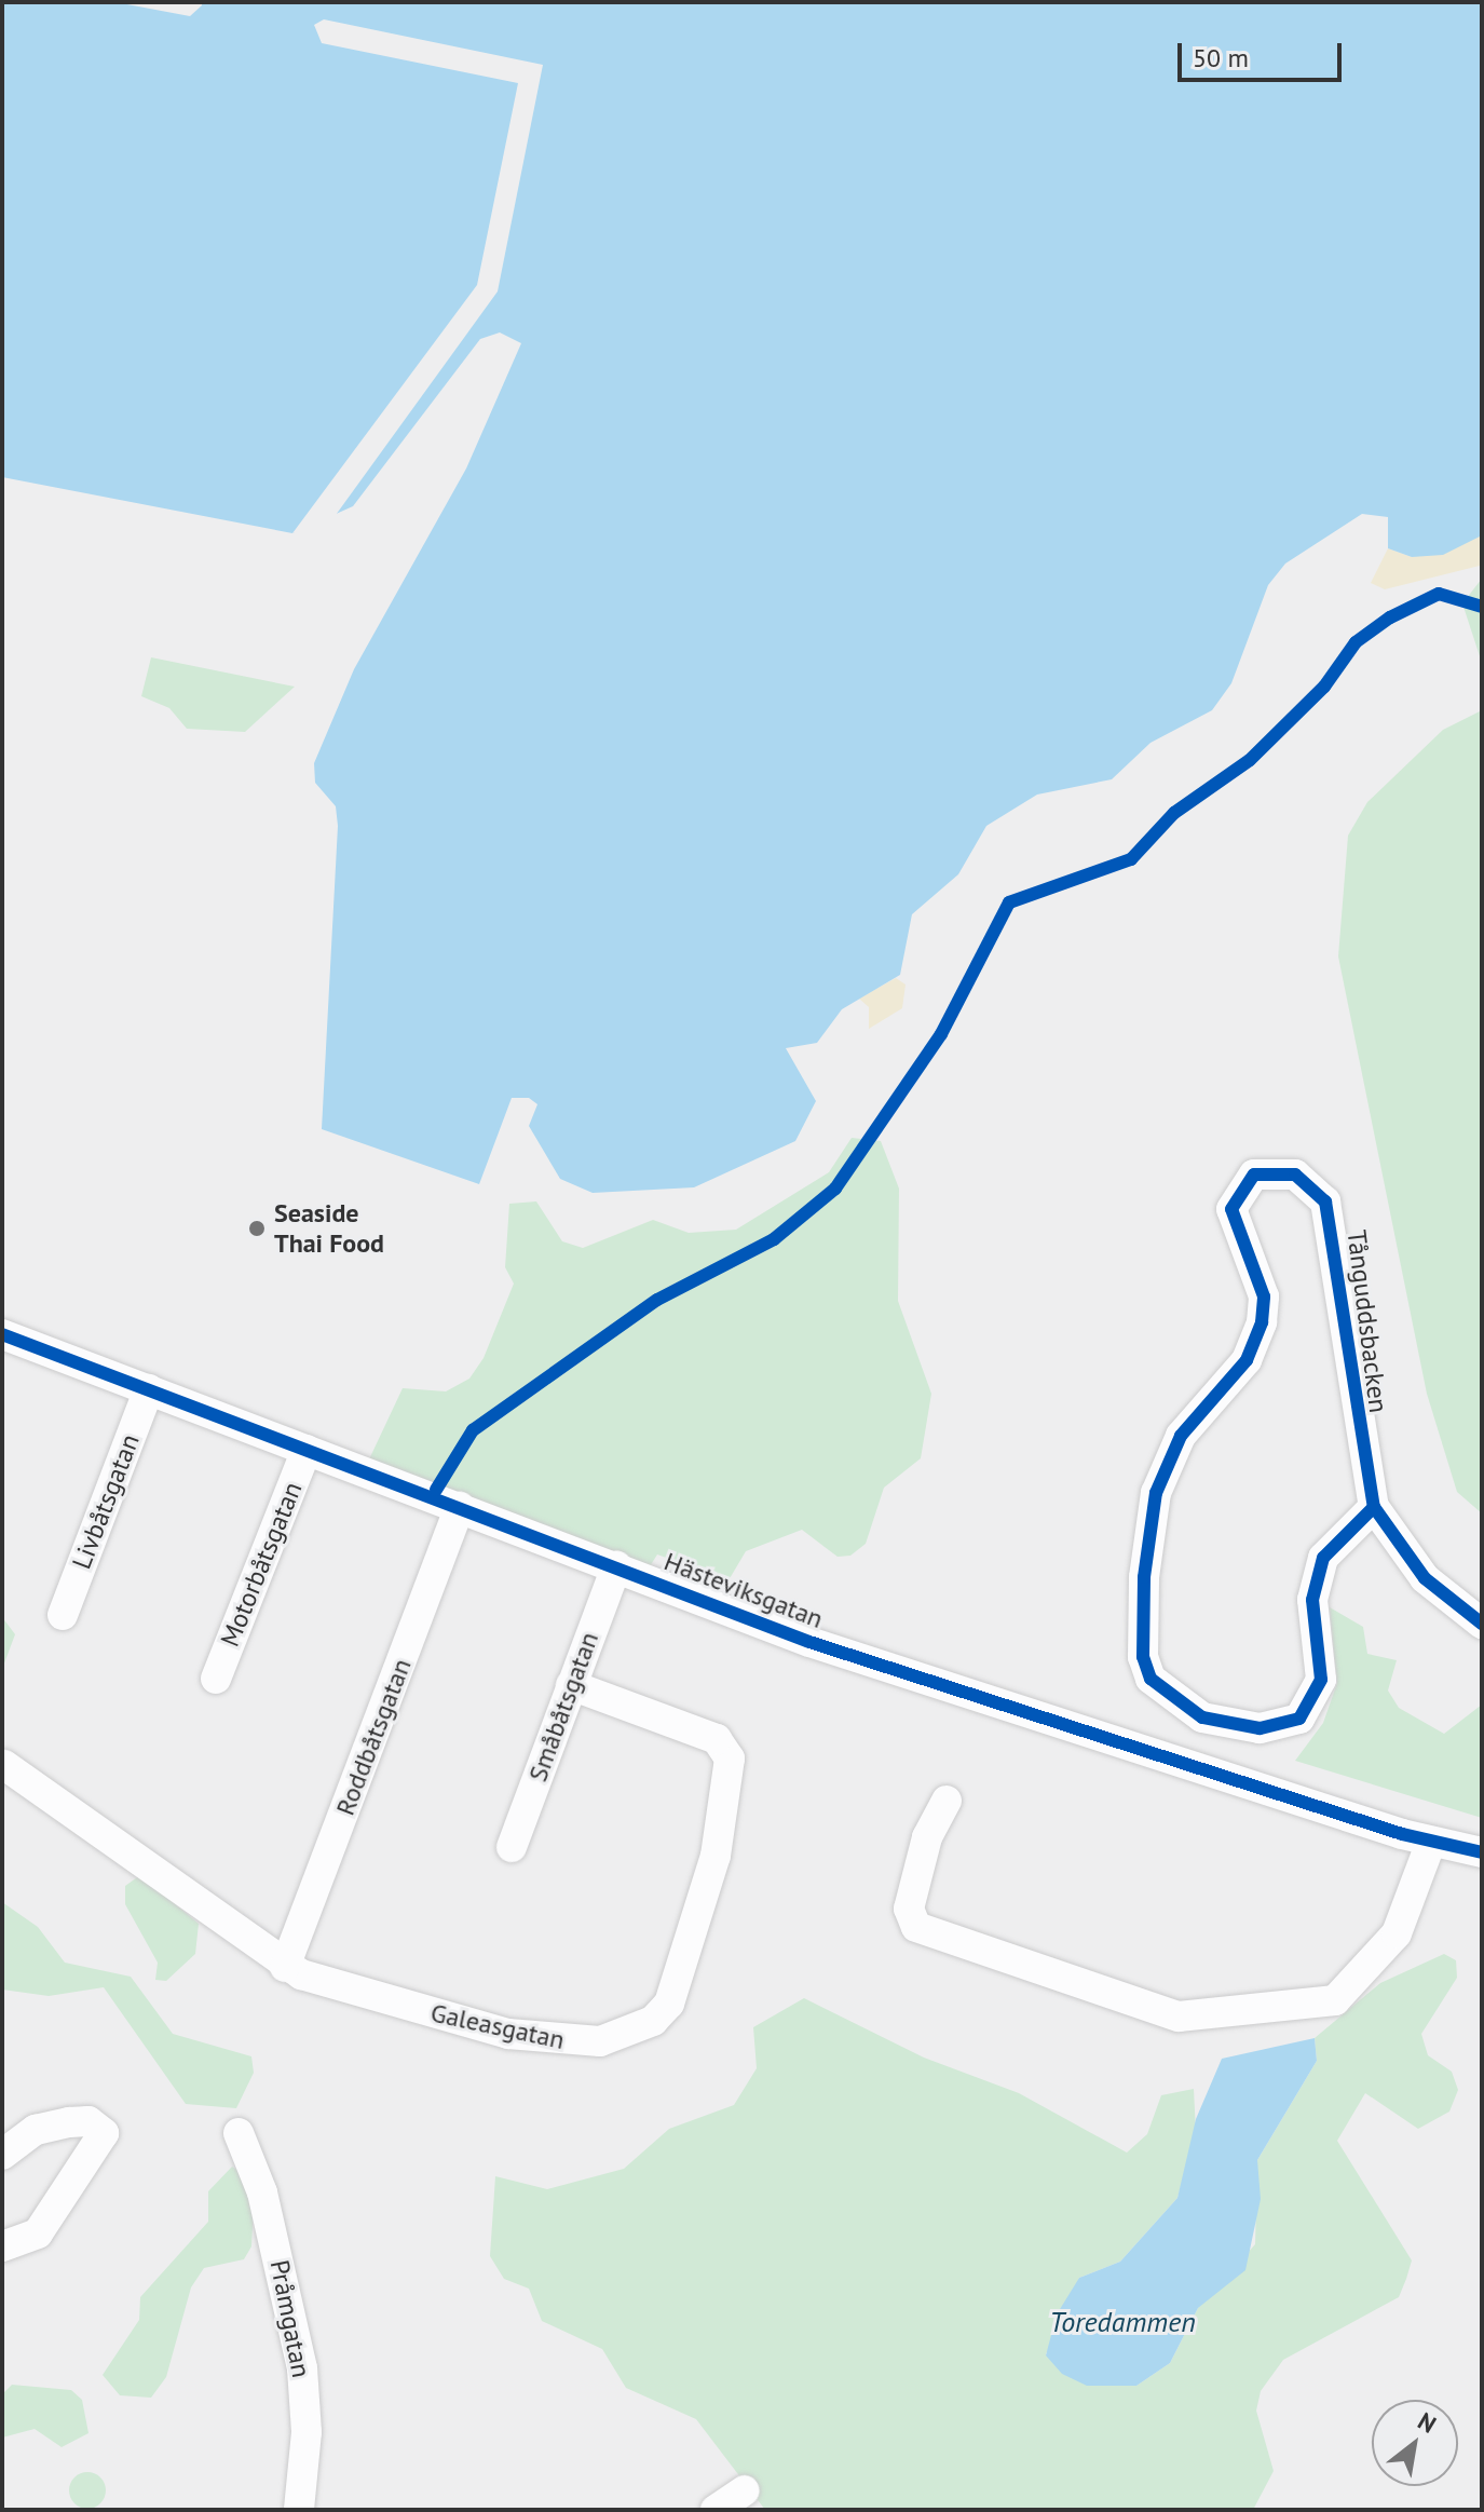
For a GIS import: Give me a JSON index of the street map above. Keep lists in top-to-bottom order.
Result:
{
  "streets": {
    "street": [
      "Tånguddsbacken",
      "Livbåtsgatan",
      "Motorbåtsgatan",
      "Hästeviksgatan",
      "Småbåtsgatan",
      "Roddbåtsgatan",
      "Galeasgatan",
      "Pråmgatan"
    ]
  },
  "crossings": [
    ["Livbåtsgatan", "Hästeviksgatan"],
    ["Motorbåtsgatan", "Hästeviksgatan"],
    ["Hästeviksgatan", "Småbåtsgatan"],
    ["Hästeviksgatan", "Roddbåtsgatan"],
    ["Småbåtsgatan", "Galeasgatan"],
    ["Roddbåtsgatan", "Galeasgatan"]
  ],
  "water": ["Toredammen"],
  "places": ["Seaside Thai Food"],
  "scale_bar": "50 m",
  "north": "top right"
}
